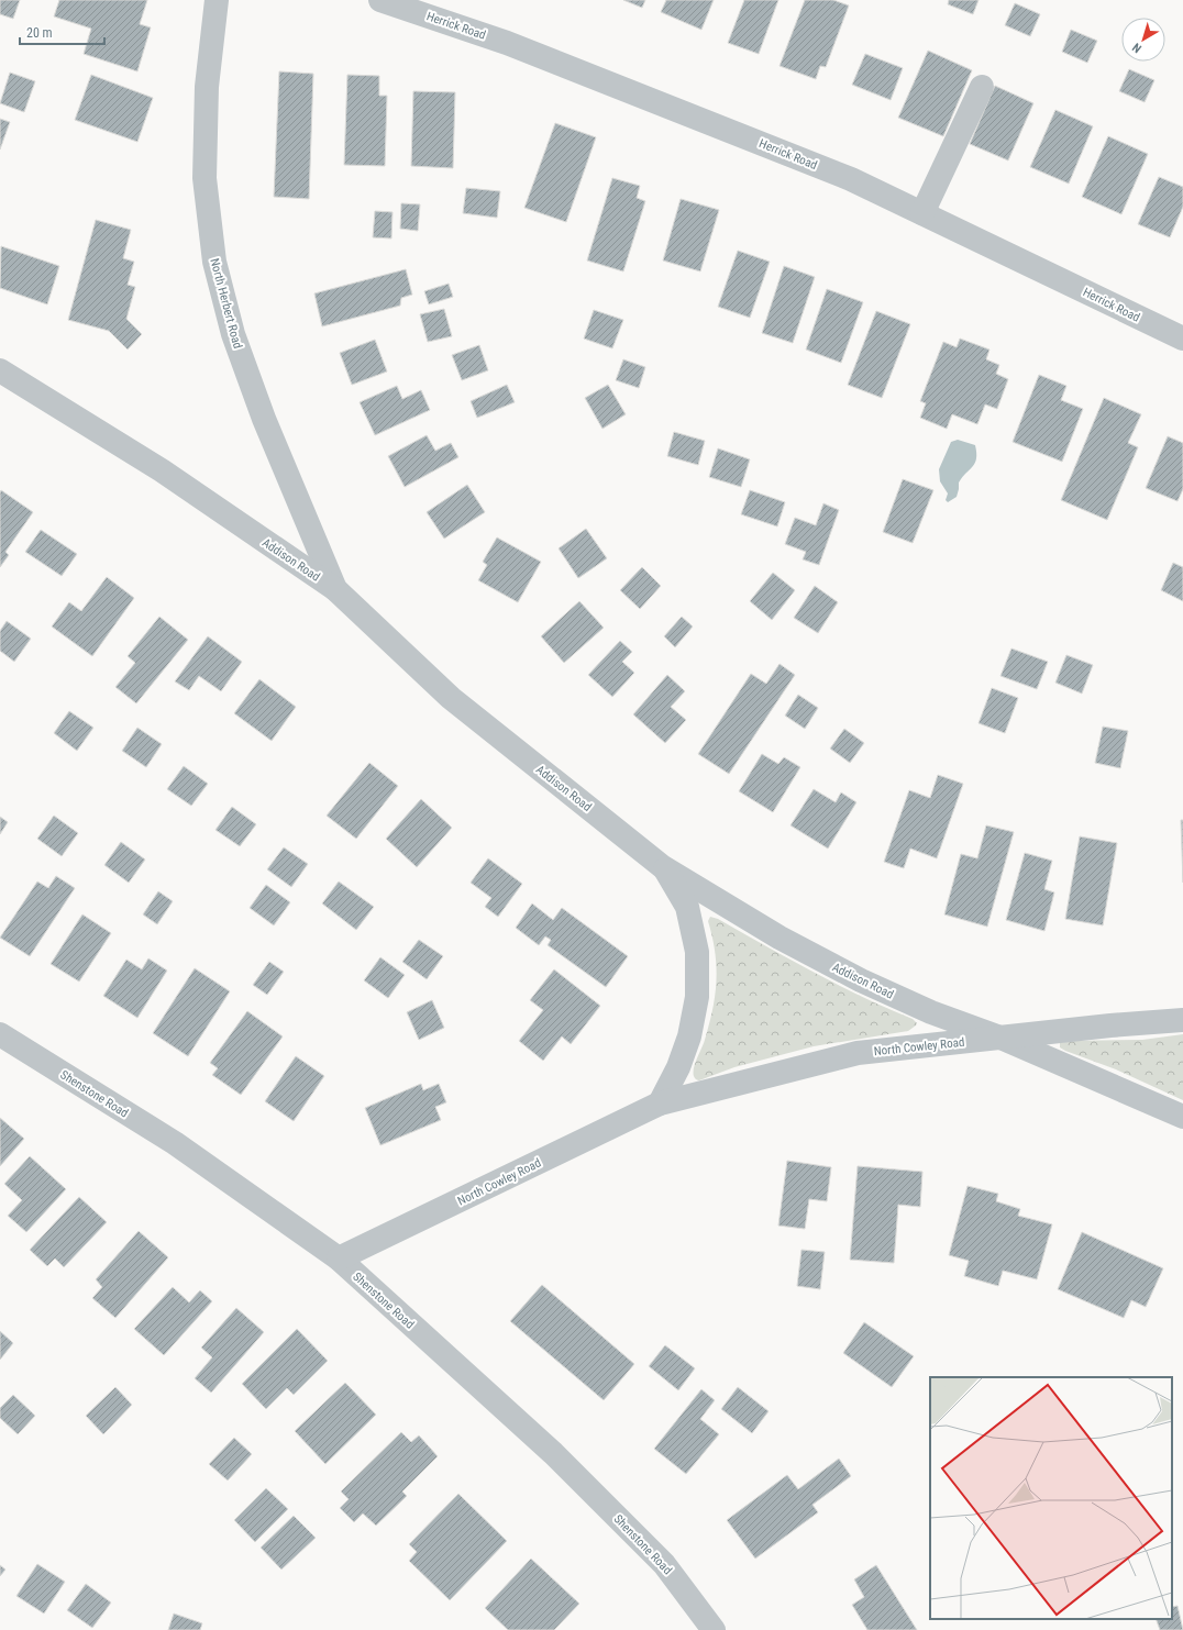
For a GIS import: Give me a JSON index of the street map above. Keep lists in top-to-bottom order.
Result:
{
  "streets": {
    "street": [
      "Herrick Road",
      "North Herbert Road",
      "Addison Road",
      "North Cowley Road",
      "Shenstone Road"
    ]
  },
  "crossings": [
    ["North Herbert Road", "Addison Road"],
    ["Addison Road", "North Cowley Road"],
    ["North Cowley Road", "Shenstone Road"]
  ],
  "scale_bar": "20 m",
  "north": "bottom left"
}
